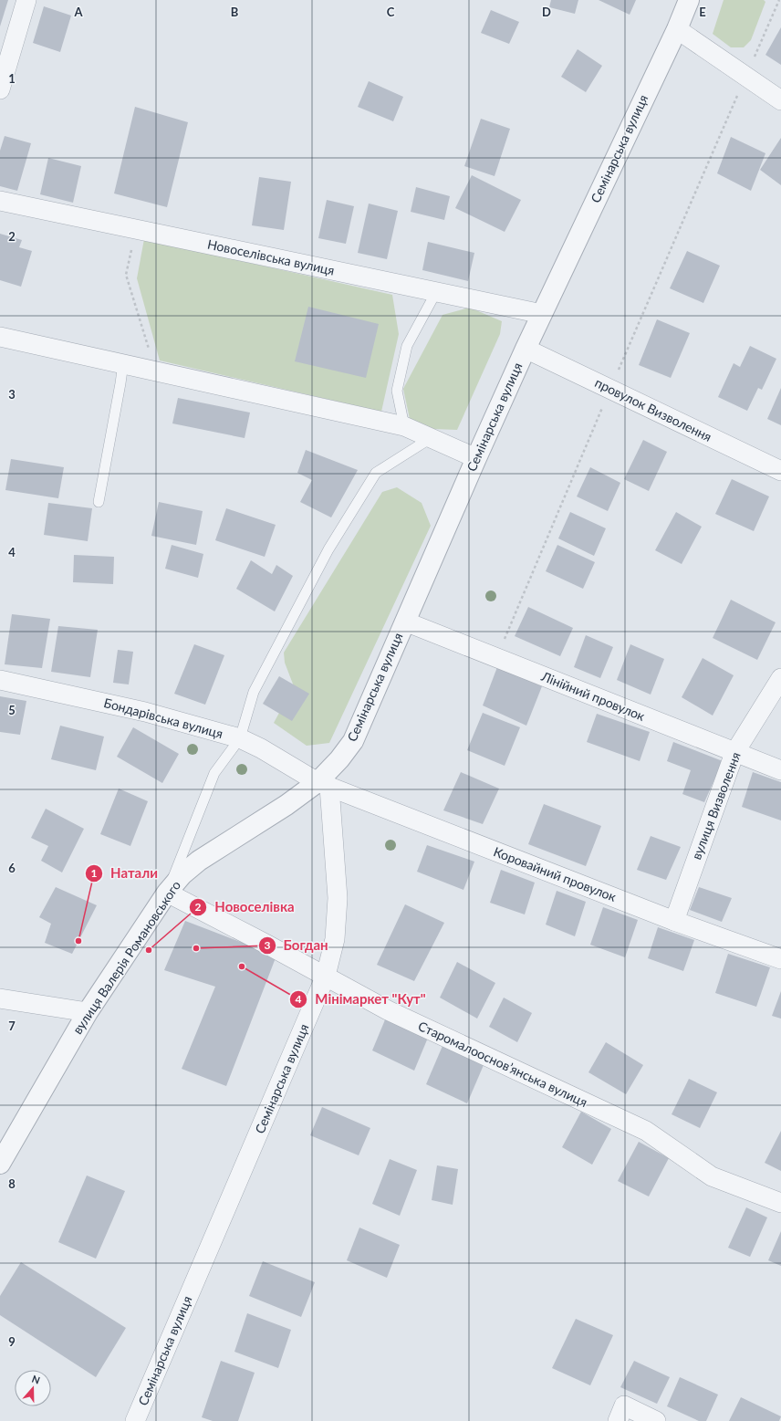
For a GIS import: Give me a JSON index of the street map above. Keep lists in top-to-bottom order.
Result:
{
  "streets": {
    "street": [
      "Семінарська вулиця",
      "Новоселівська вулиця",
      "провулок Визволення",
      "Лінійний провулок",
      "Бондарівська вулиця",
      "вулиця Визволення",
      "Коровайний провулок",
      "вулиця Валерія Романовського",
      "Старомалооснов’янська вулиця"
    ]
  },
  "crossings": [
    ["Семінарська вулиця", "Новоселівська вулиця"],
    ["Семінарська вулиця", "провулок Визволення"],
    ["Семінарська вулиця", "Лінійний провулок"],
    ["Семінарська вулиця", "Бондарівська вулиця"],
    ["Семінарська вулиця", "Коровайний провулок"],
    ["Семінарська вулиця", "вулиця Валерія Романовського"],
    ["Семінарська вулиця", "Старомалооснов’янська вулиця"],
    ["Лінійний провулок", "вулиця Визволення"],
    ["Бондарівська вулиця", "Коровайний провулок"],
    ["Бондарівська вулиця", "вулиця Валерія Романовського"],
    ["вулиця Визволення", "Коровайний провулок"],
    ["Коровайний провулок", "вулиця Валерія Романовського"],
    ["вулиця Валерія Романовського", "Старомалооснов’янська вулиця"]
  ],
  "places": [
    "Натали",
    "Богдан",
    "Новоселівка",
    "Мінімаркет \"Кут\""
  ],
  "north": "top",
  "grid": {
    "columns": [
      "A",
      "B",
      "C",
      "D",
      "E"
    ],
    "rows": [
      "1",
      "2",
      "3",
      "4",
      "5",
      "6",
      "7",
      "8",
      "9"
    ]
  }
}
